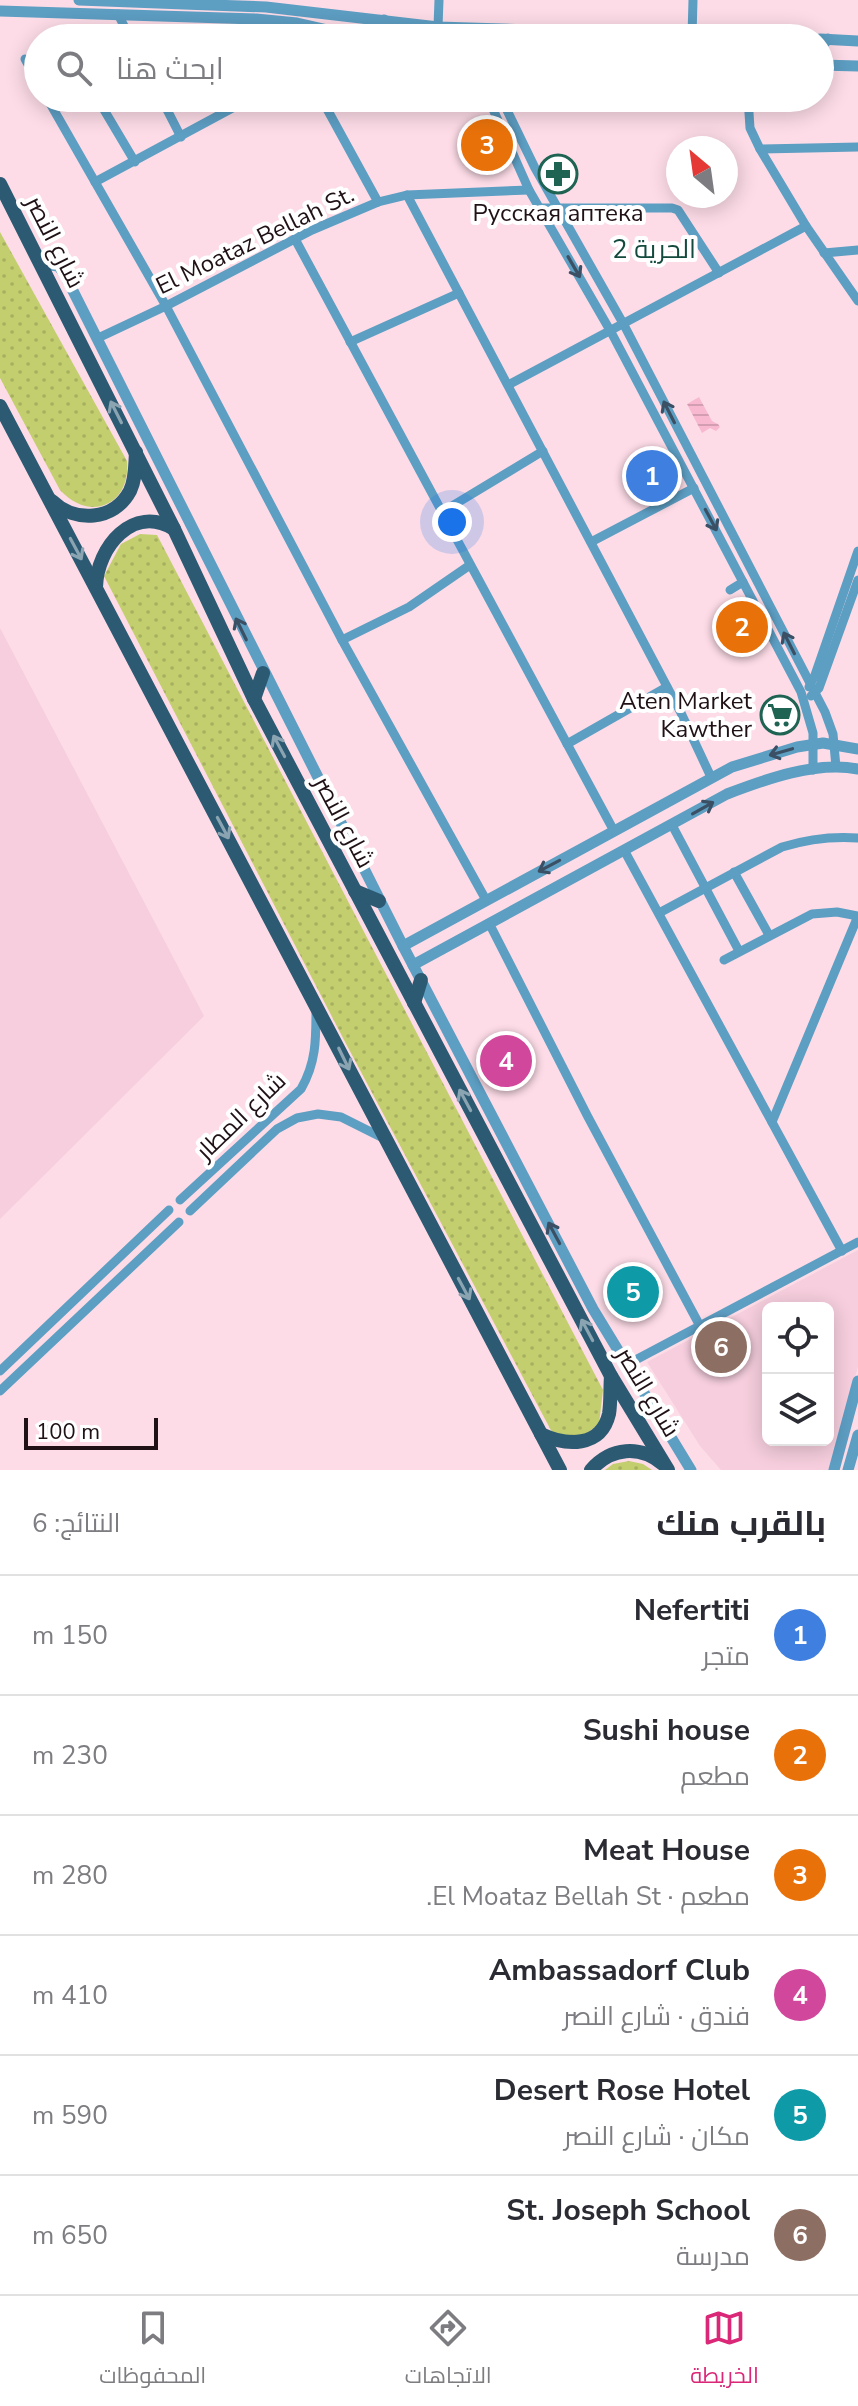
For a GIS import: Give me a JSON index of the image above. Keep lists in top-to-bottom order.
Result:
{
  "streets": {
    "main road": ["شارع النصر"],
    "street": ["El Moataz Bellah St.", "شارع المطار"]
  },
  "districts": ["الحرية 2"],
  "places": {
    "pharmacy": ["Русская аптека"],
    "supermarket": ["Aten Market Kawther"]
  },
  "scale_bar": "100 m",
  "north": "top left",
  "page": {
    "search": "ابحث هنا",
    "pins": [
      "3",
      "1",
      "2",
      "4",
      "5",
      "6"
    ],
    "scale": "100 m",
    "heading": ["بالقرب منك", "النتائج: 6"],
    "list": [
      {
        "mark": "1",
        "name": "Nefertiti",
        "note": "متجر",
        "value": "150 m"
      },
      {
        "mark": "2",
        "name": "Sushi house",
        "note": "مطعم",
        "value": "230 m"
      },
      {
        "mark": "3",
        "name": "Meat House",
        "note": "مطعم · El Moataz Bellah St.",
        "value": "280 m"
      },
      {
        "mark": "4",
        "name": "Ambassadorf Club",
        "note": "فندق · شارع النصر",
        "value": "410 m"
      },
      {
        "mark": "5",
        "name": "Desert Rose Hotel",
        "note": "مكان · شارع النصر",
        "value": "590 m"
      },
      {
        "mark": "6",
        "name": "St. Joseph School",
        "note": "مدرسة",
        "value": "650 m"
      }
    ],
    "nav": ["الخريطة", "الاتجاهات", "المحفوظات"]
  }
}
